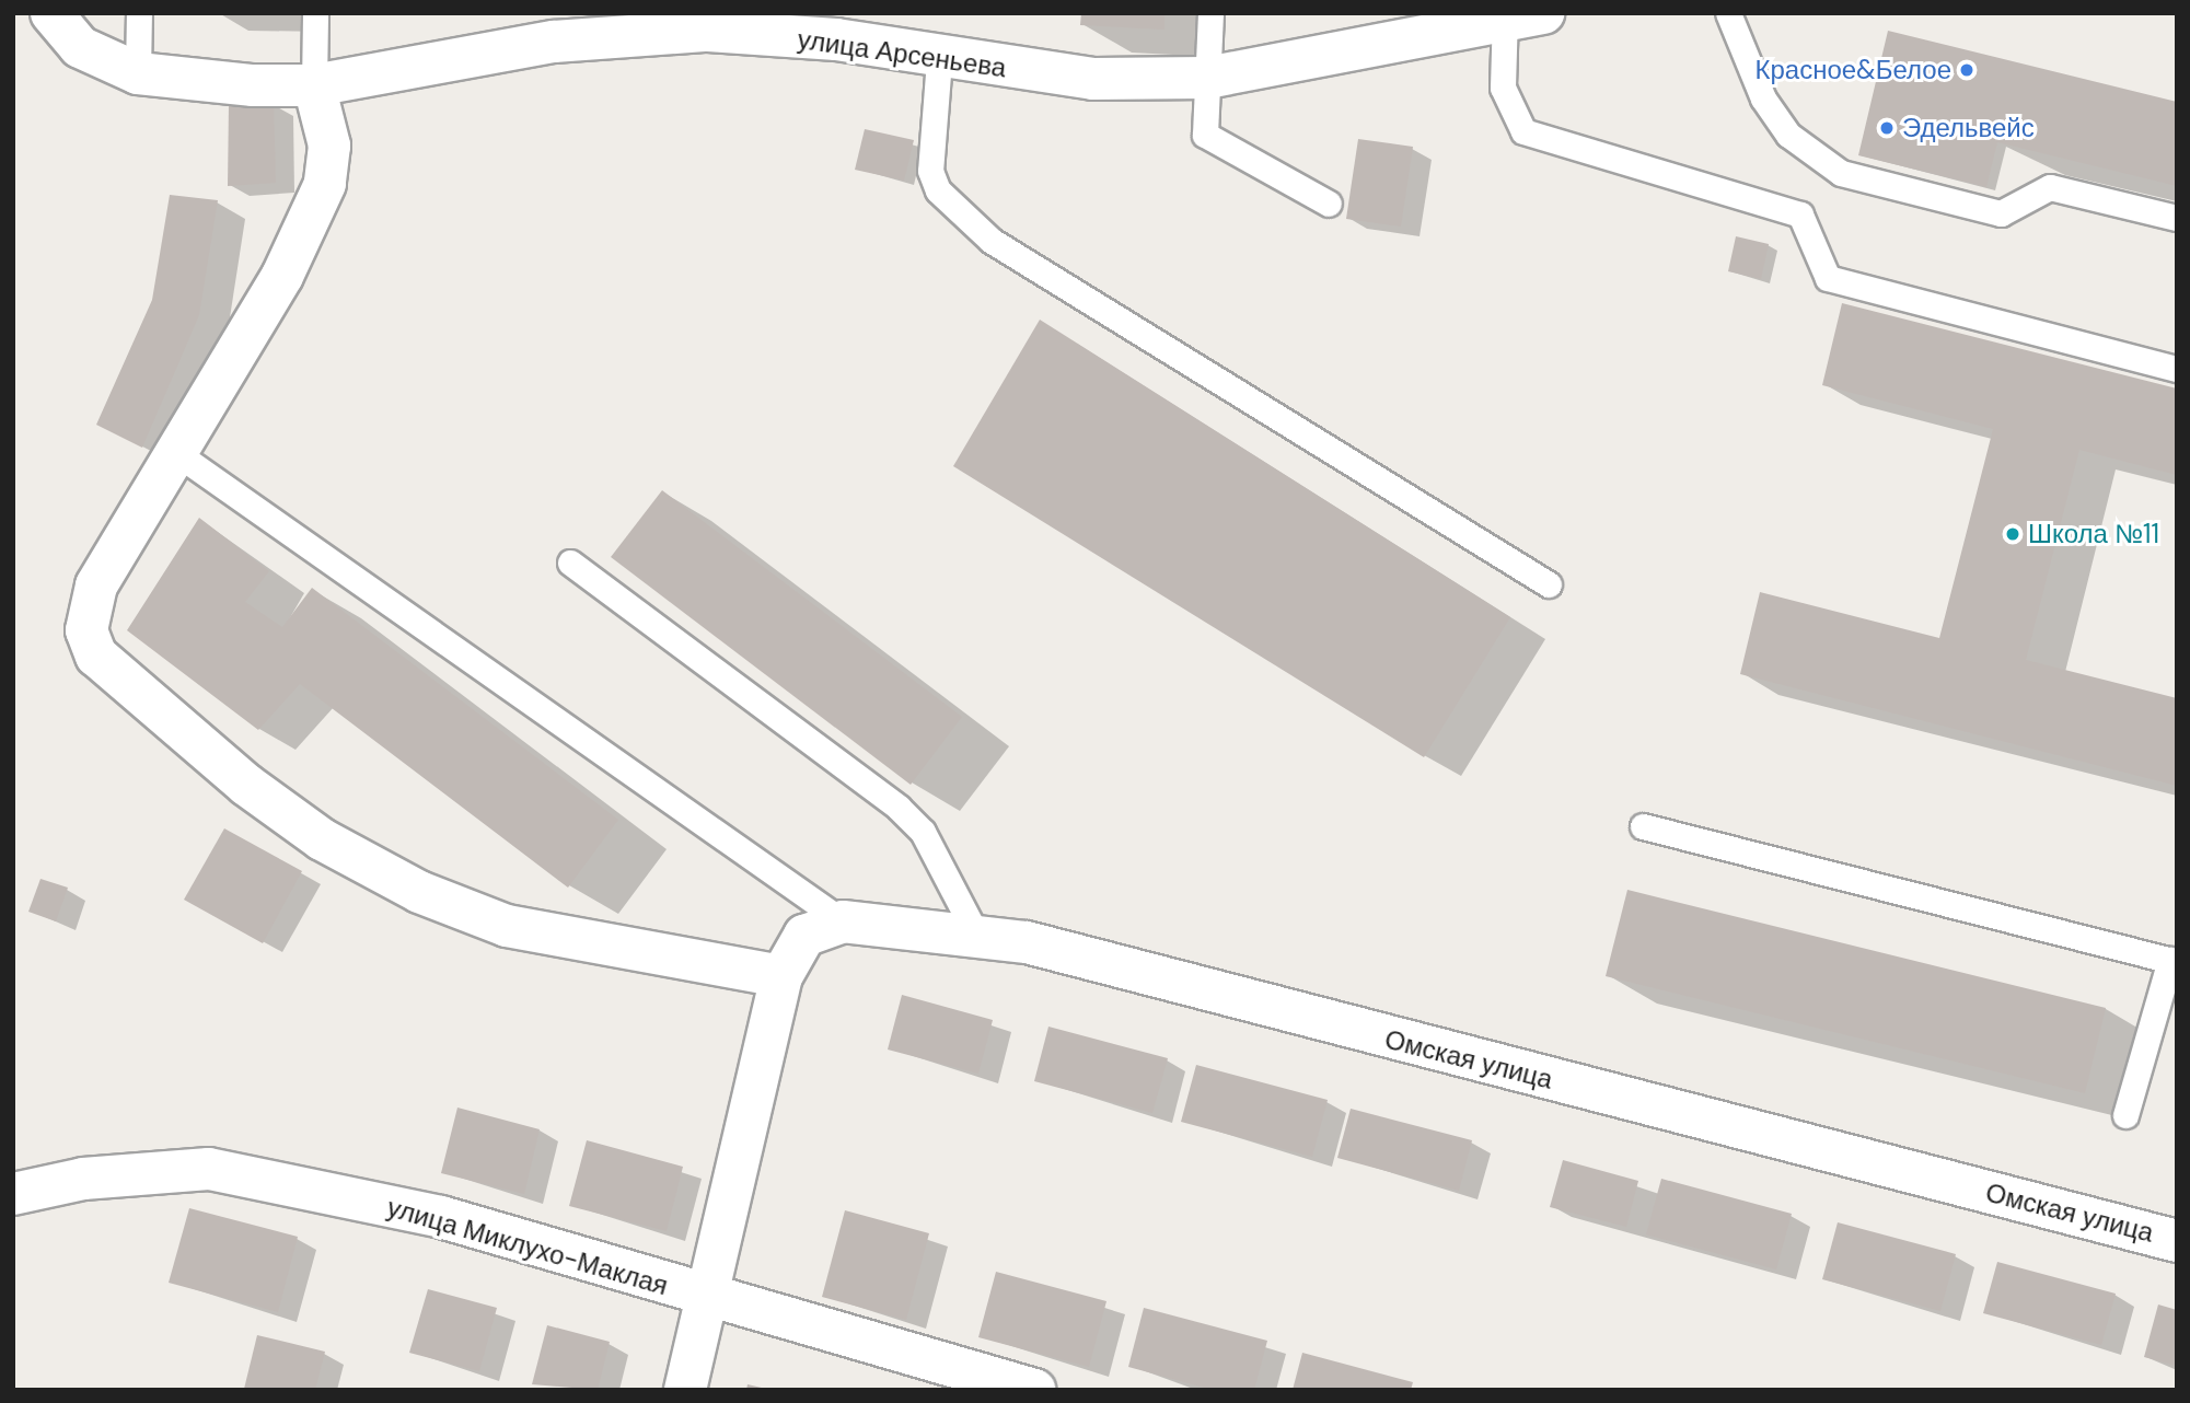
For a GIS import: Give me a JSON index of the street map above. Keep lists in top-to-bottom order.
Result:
{
  "streets": {
    "street": ["улица Арсеньева", "Омская улица", "улица Миклухо-Маклая"]
  },
  "crossings": [
    ["Омская улица", "улица Миклухо-Маклая"]
  ],
  "places": ["Красное&Белое", "Эдельвейс", "Школа №11"]
}
